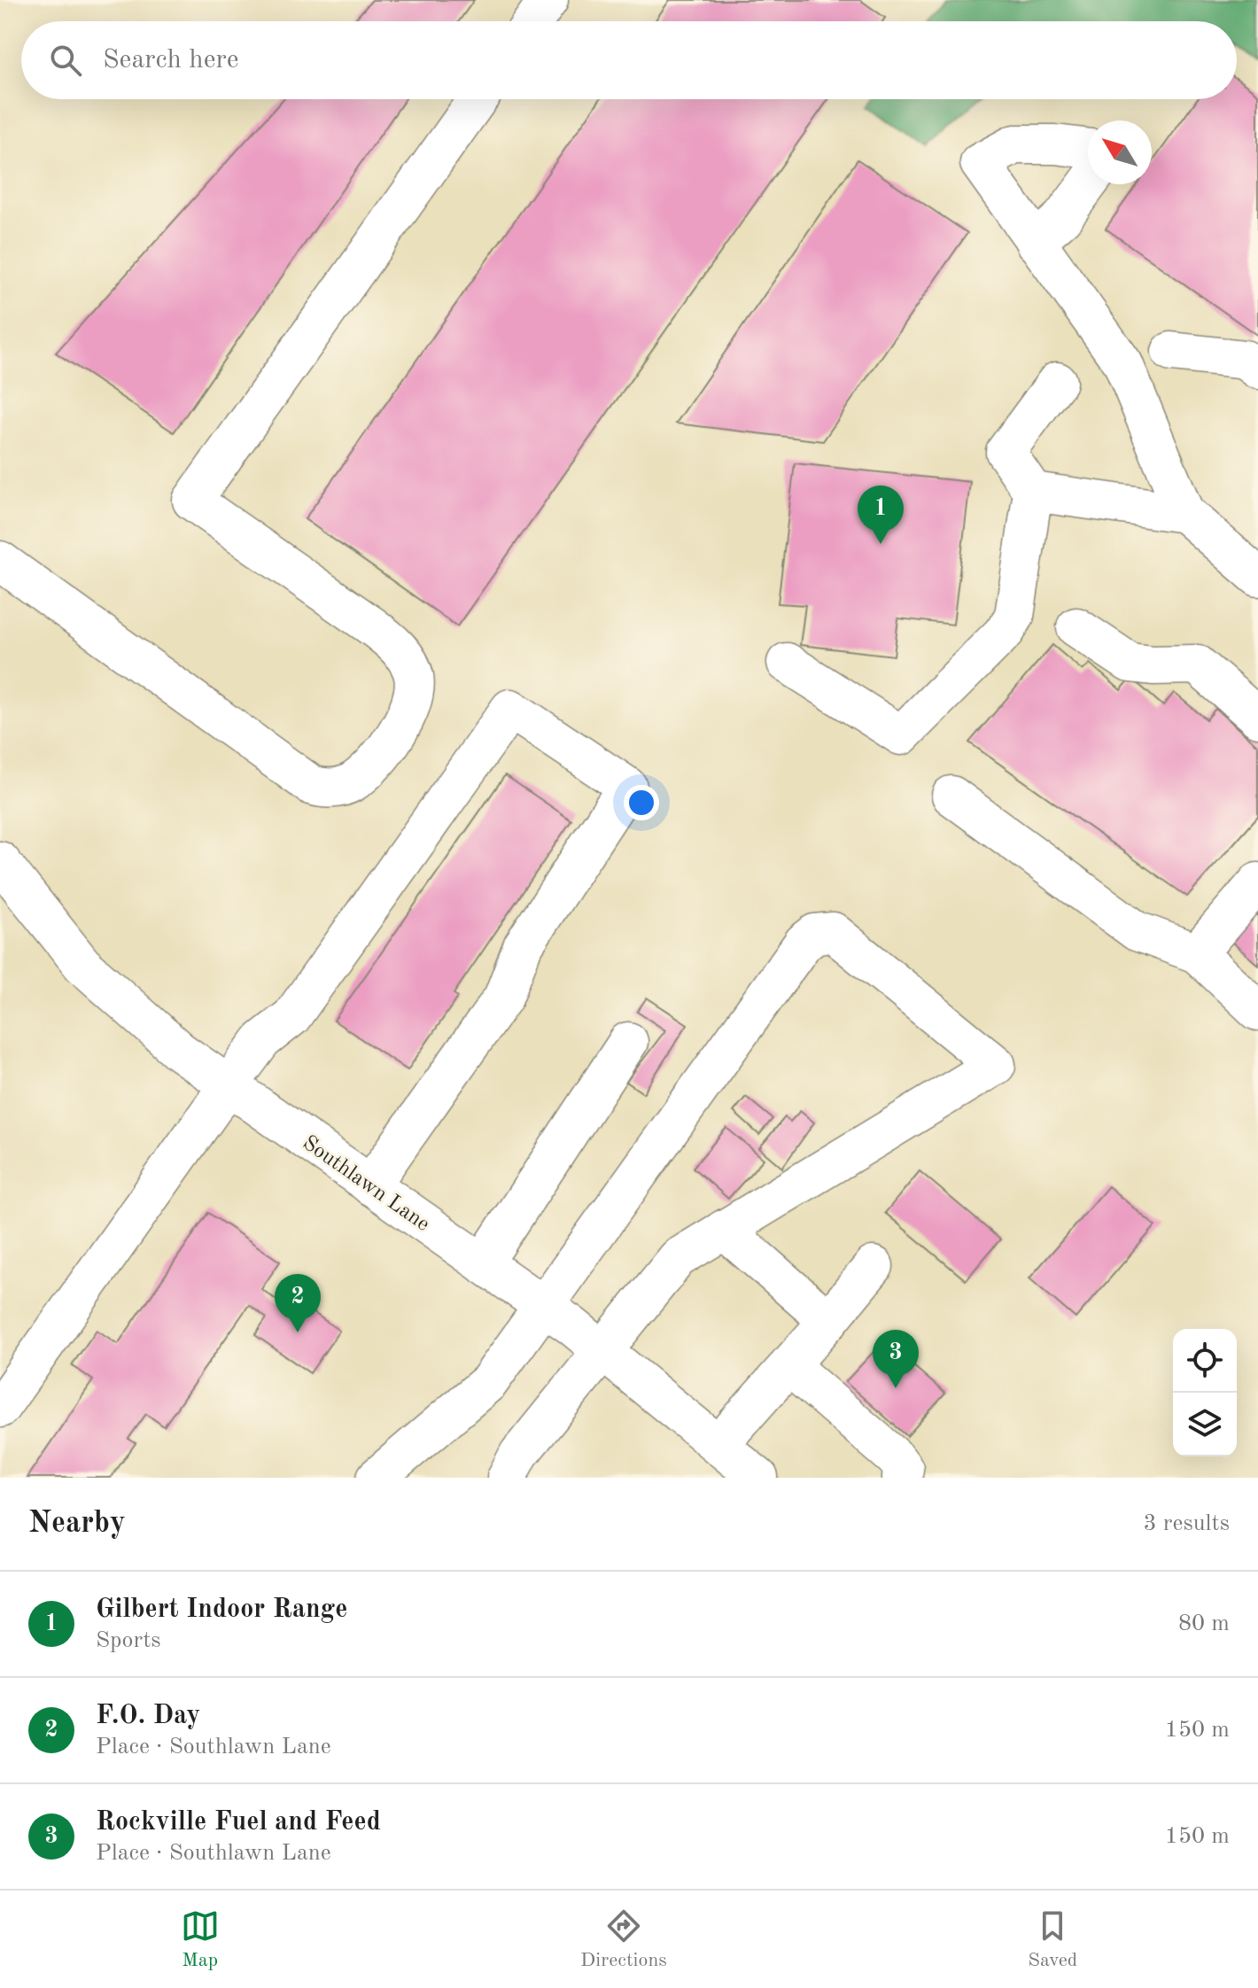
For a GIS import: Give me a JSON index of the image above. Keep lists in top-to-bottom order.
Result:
{
  "streets": {
    "street": ["Southlawn Lane"]
  },
  "north": "top left",
  "page": {
    "search": "Search here",
    "pins": ["1", "2", "3"],
    "heading": ["Nearby", "3 results"],
    "list": [
      {
        "mark": "1",
        "name": "Gilbert Indoor Range",
        "note": "Sports",
        "value": "80 m"
      },
      {
        "mark": "2",
        "name": "F.O. Day",
        "note": "Place · Southlawn Lane",
        "value": "150 m"
      },
      {
        "mark": "3",
        "name": "Rockville Fuel and Feed",
        "note": "Place · Southlawn Lane",
        "value": "150 m"
      }
    ],
    "nav": ["Map", "Directions", "Saved"]
  }
}
